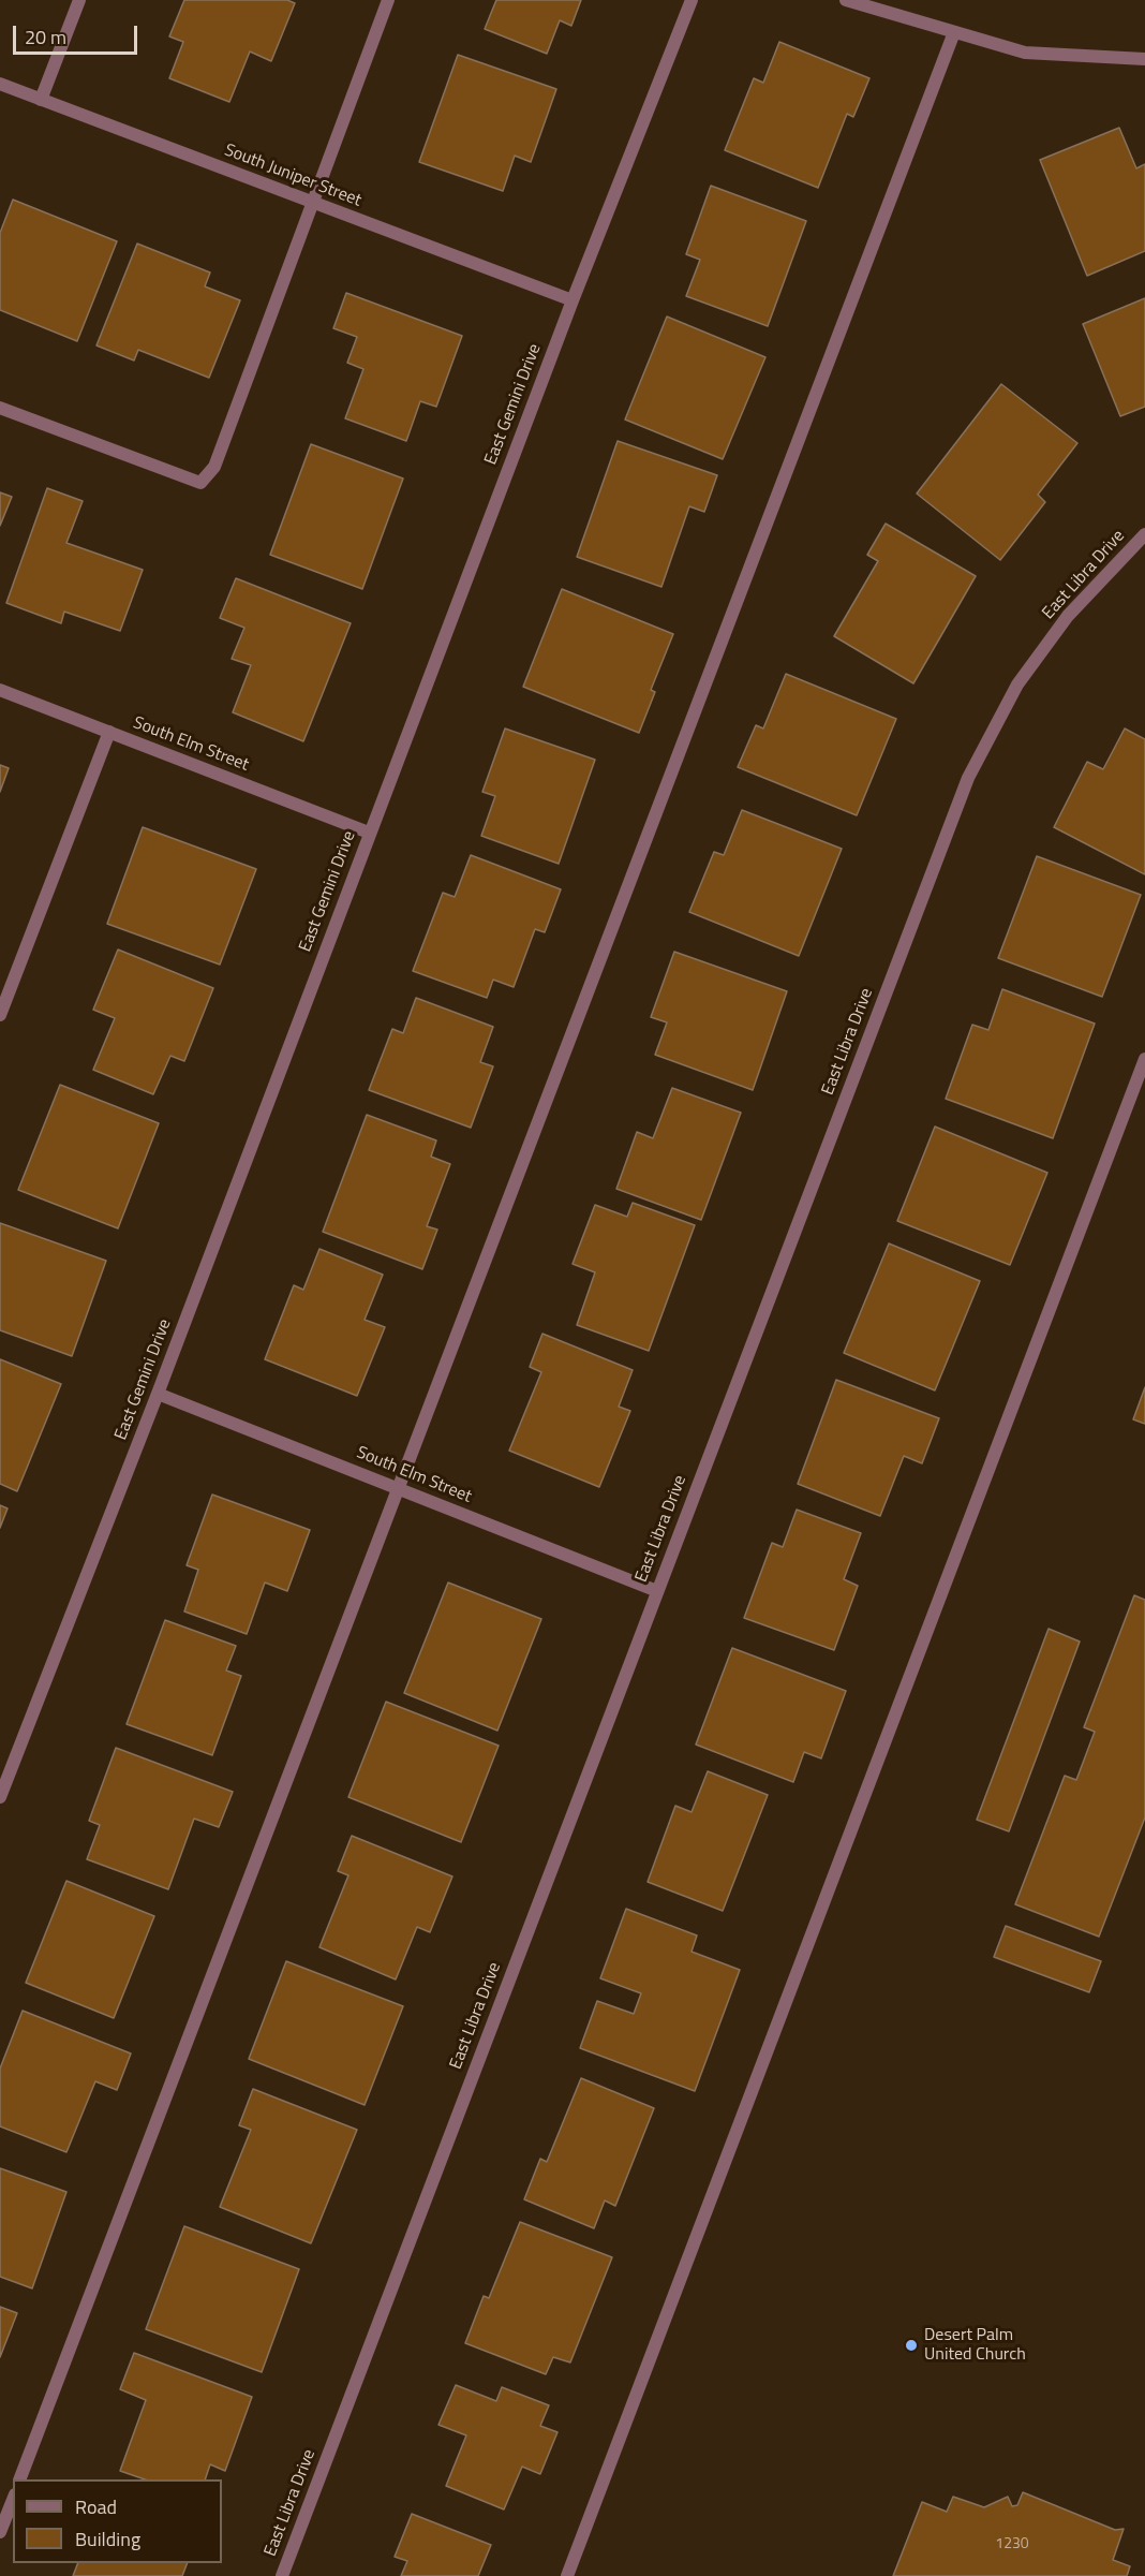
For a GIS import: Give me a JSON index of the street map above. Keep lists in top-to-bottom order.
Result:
{
  "streets": {
    "street": [
      "South Juniper Street",
      "East Gemini Drive",
      "East Libra Drive",
      "South Elm Street"
    ]
  },
  "crossings": [
    ["South Juniper Street", "East Gemini Drive"],
    ["East Gemini Drive", "South Elm Street"],
    ["East Libra Drive", "South Elm Street"]
  ],
  "places": ["Desert Palm United Church"],
  "house_numbers": ["1230"],
  "legend": ["Road", "Building"],
  "scale_bar": "20 m"
}
